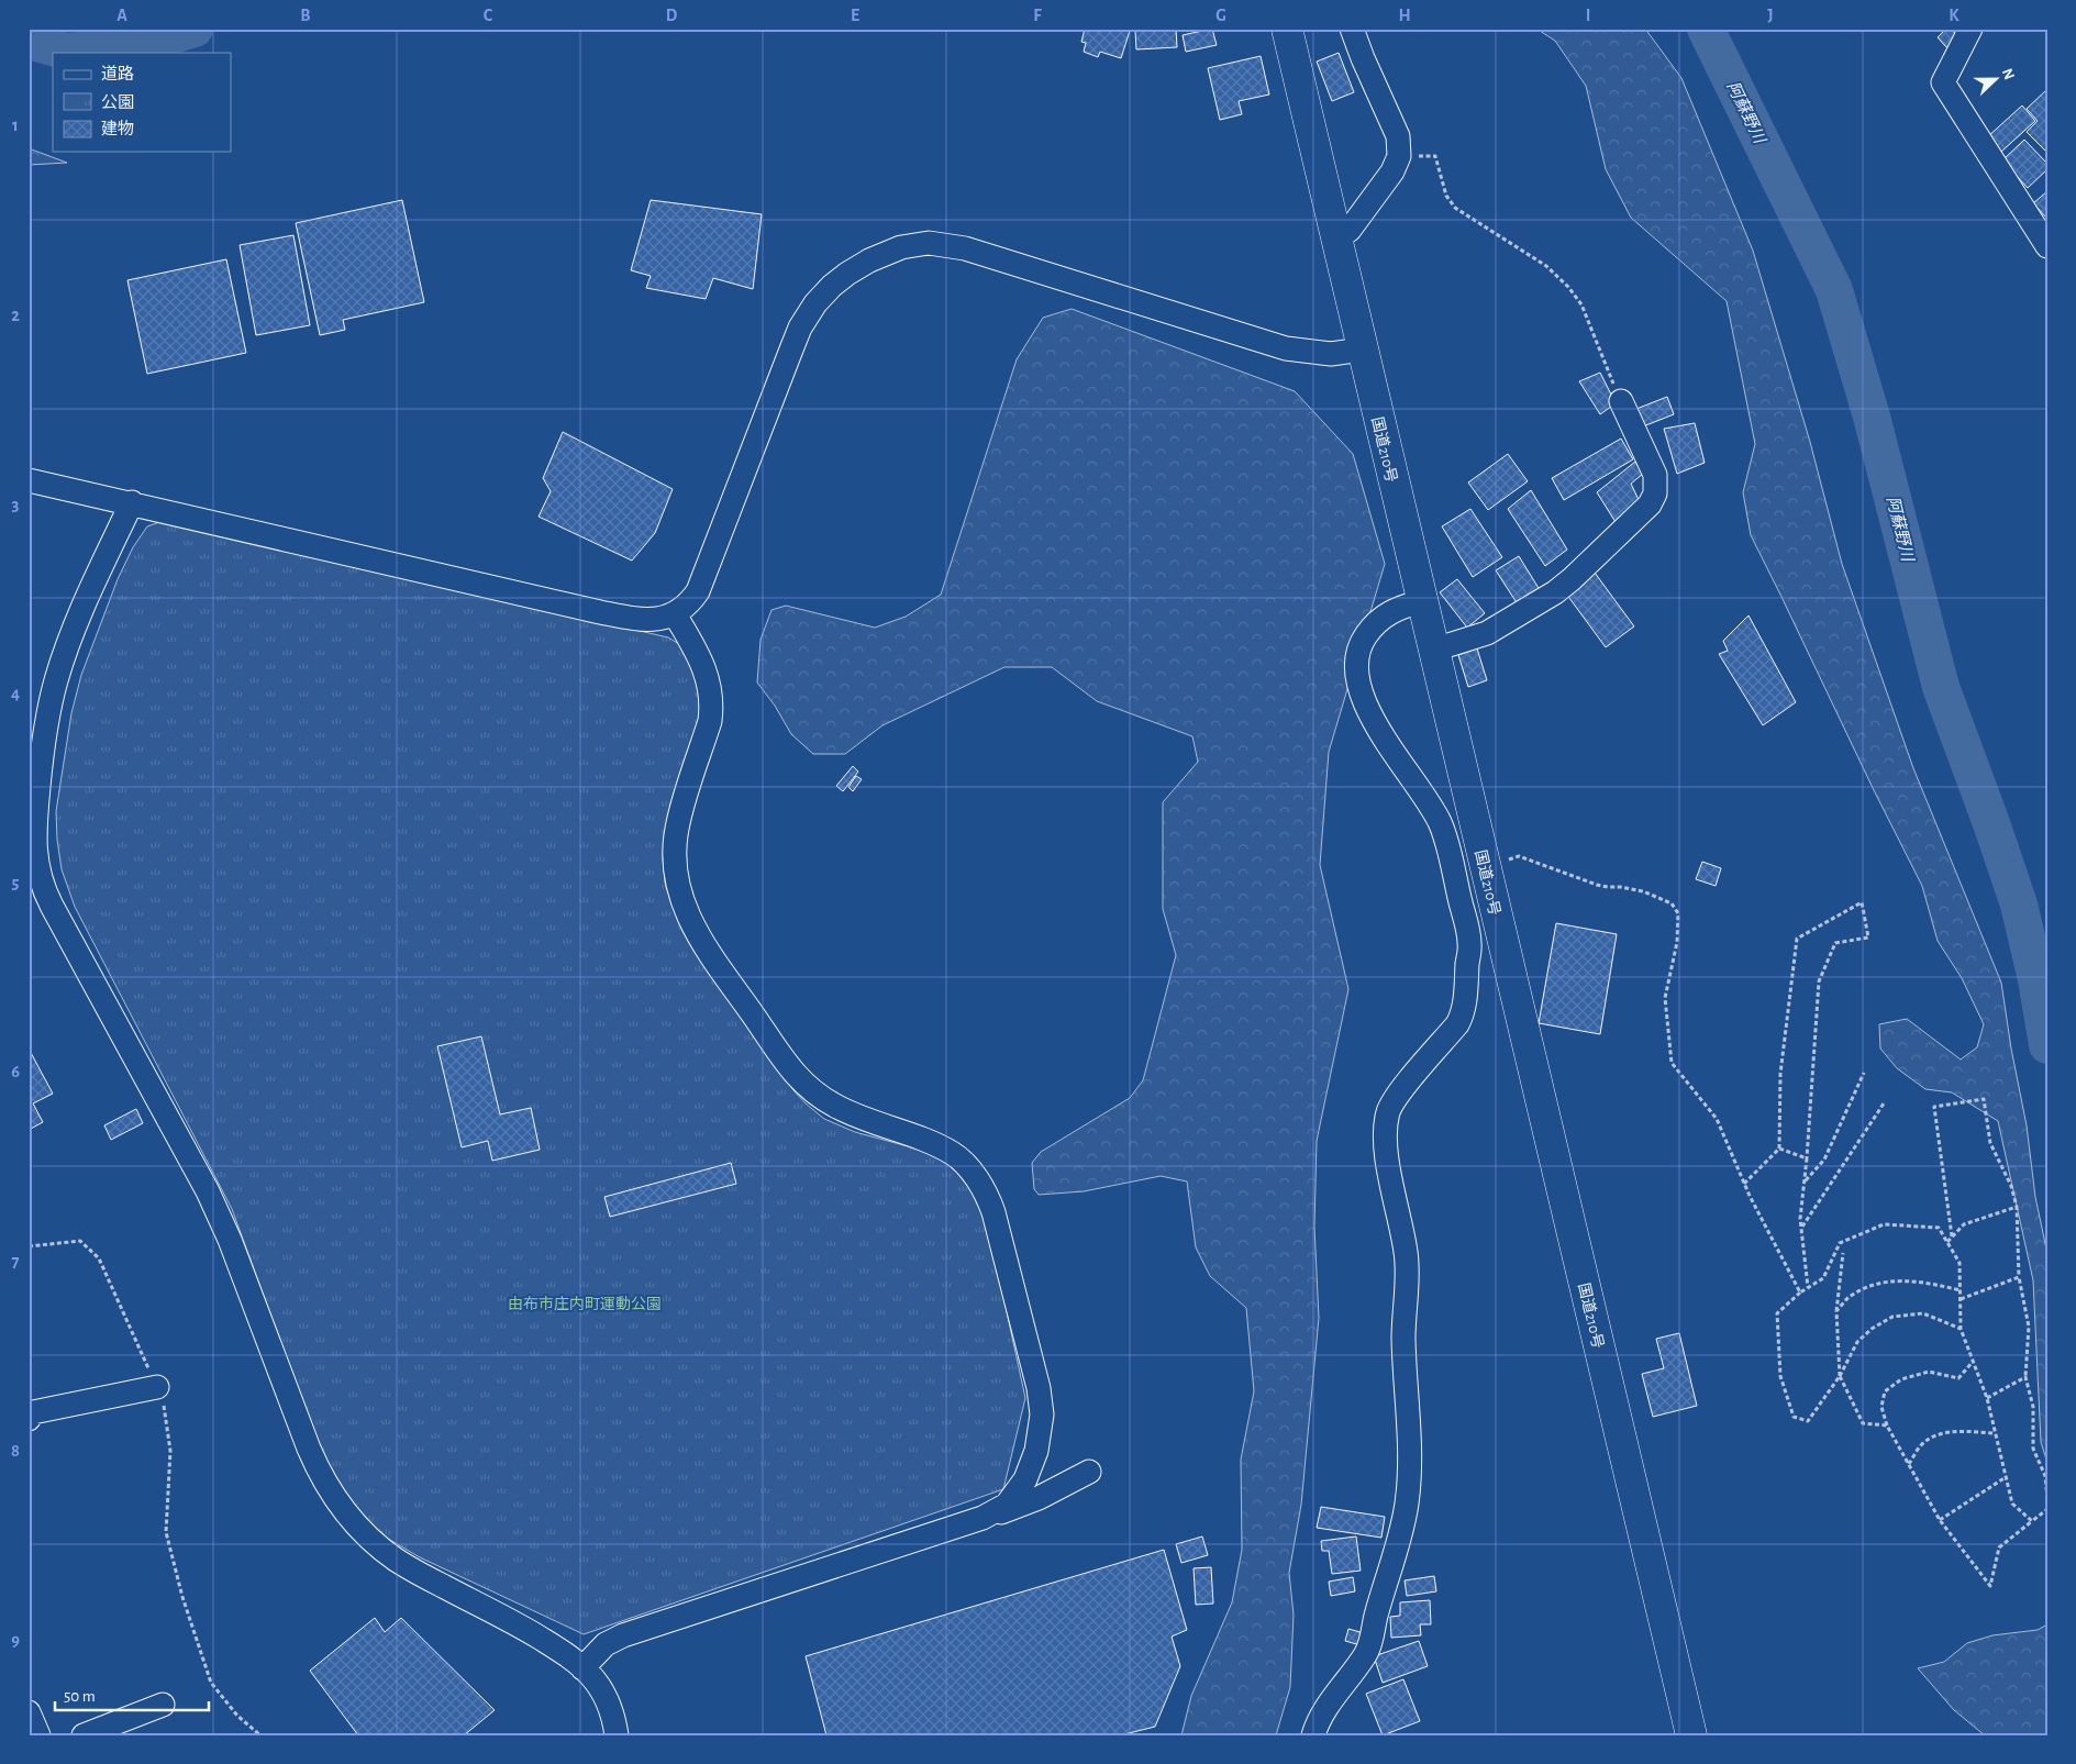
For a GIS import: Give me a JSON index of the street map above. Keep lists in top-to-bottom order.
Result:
{
  "streets": {
    "highway": ["国道210号"]
  },
  "water": ["阿蘇野川"],
  "parks": ["由布市庄内町運動公園"],
  "legend": ["道路", "公園", "建物"],
  "scale_bar": "50 m",
  "north": "right",
  "grid": {
    "columns": [
      "A",
      "B",
      "C",
      "D",
      "E",
      "F",
      "G",
      "H",
      "I",
      "J",
      "K"
    ],
    "rows": [
      "1",
      "2",
      "3",
      "4",
      "5",
      "6",
      "7",
      "8",
      "9"
    ]
  }
}
